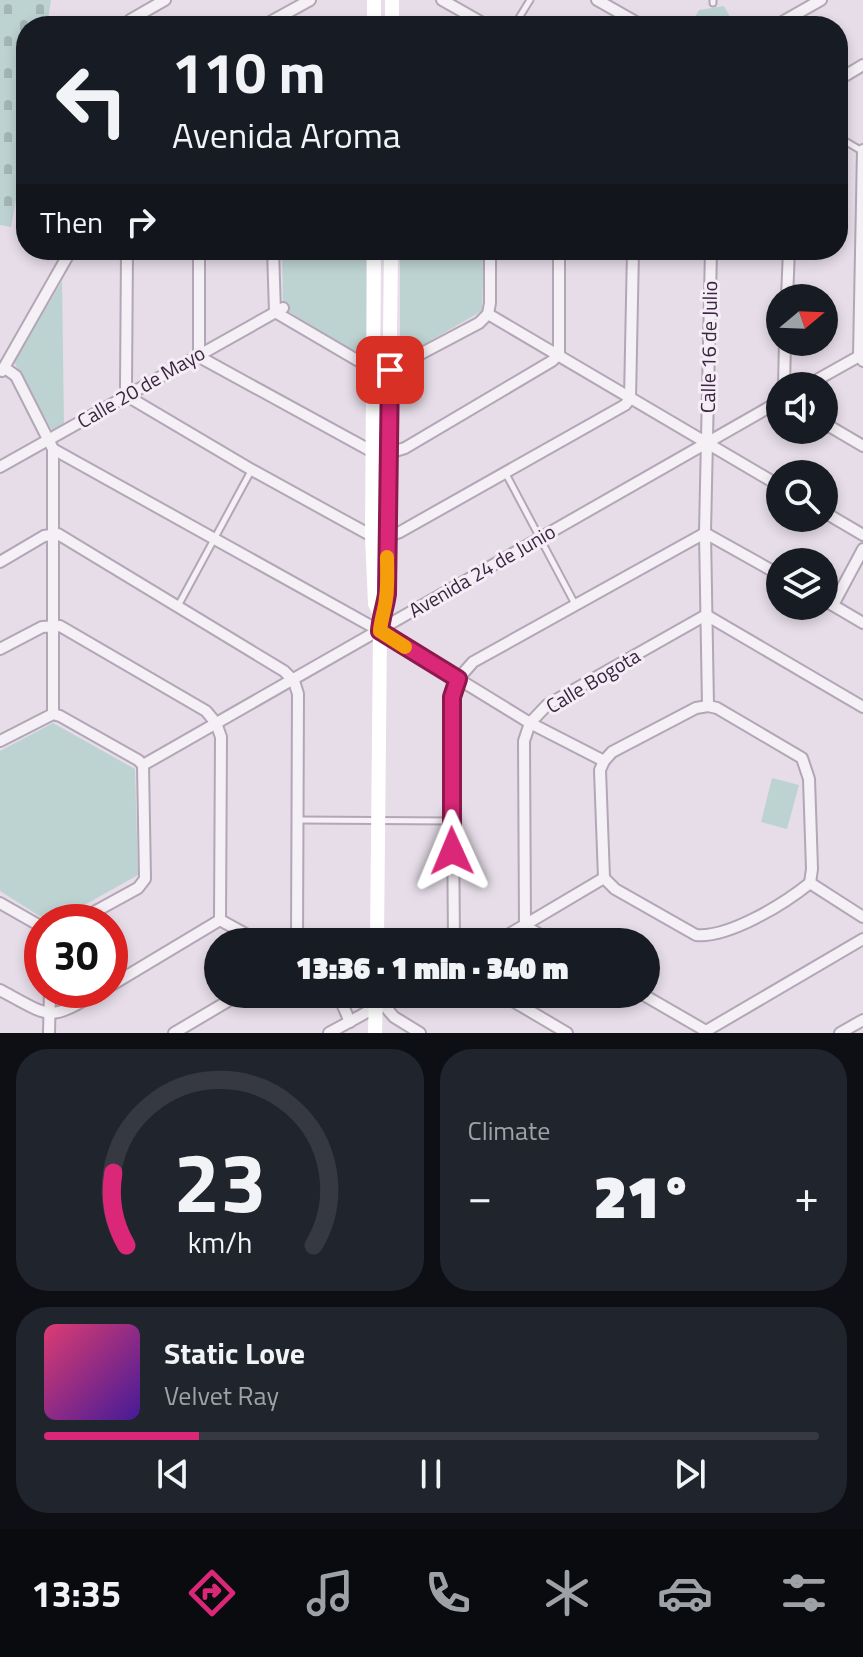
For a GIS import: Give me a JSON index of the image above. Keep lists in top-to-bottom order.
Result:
{
  "streets": {
    "street": [
      "Calle 16 de Julio",
      "Calle 20 de Mayo",
      "Avenida 24 de Junio",
      "Calle Bogota"
    ]
  },
  "crossings": [
    ["Calle 16 de Julio", "Avenida 24 de Junio"],
    ["Calle 16 de Julio", "Calle Bogota"]
  ],
  "north": "right",
  "page": {
    "turn": ["110 m", "Avenida Aroma"],
    "then": "Then",
    "limit": "30",
    "trip": "13:36 · 1 min · 340 m",
    "tile": "Climate",
    "heat": ["−", "21°", "+"],
    "song": ["Static Love", "Velvet Ray"],
    "tabs": "13:35",
    "gauge": ["23", "km/h"]
  }
}
